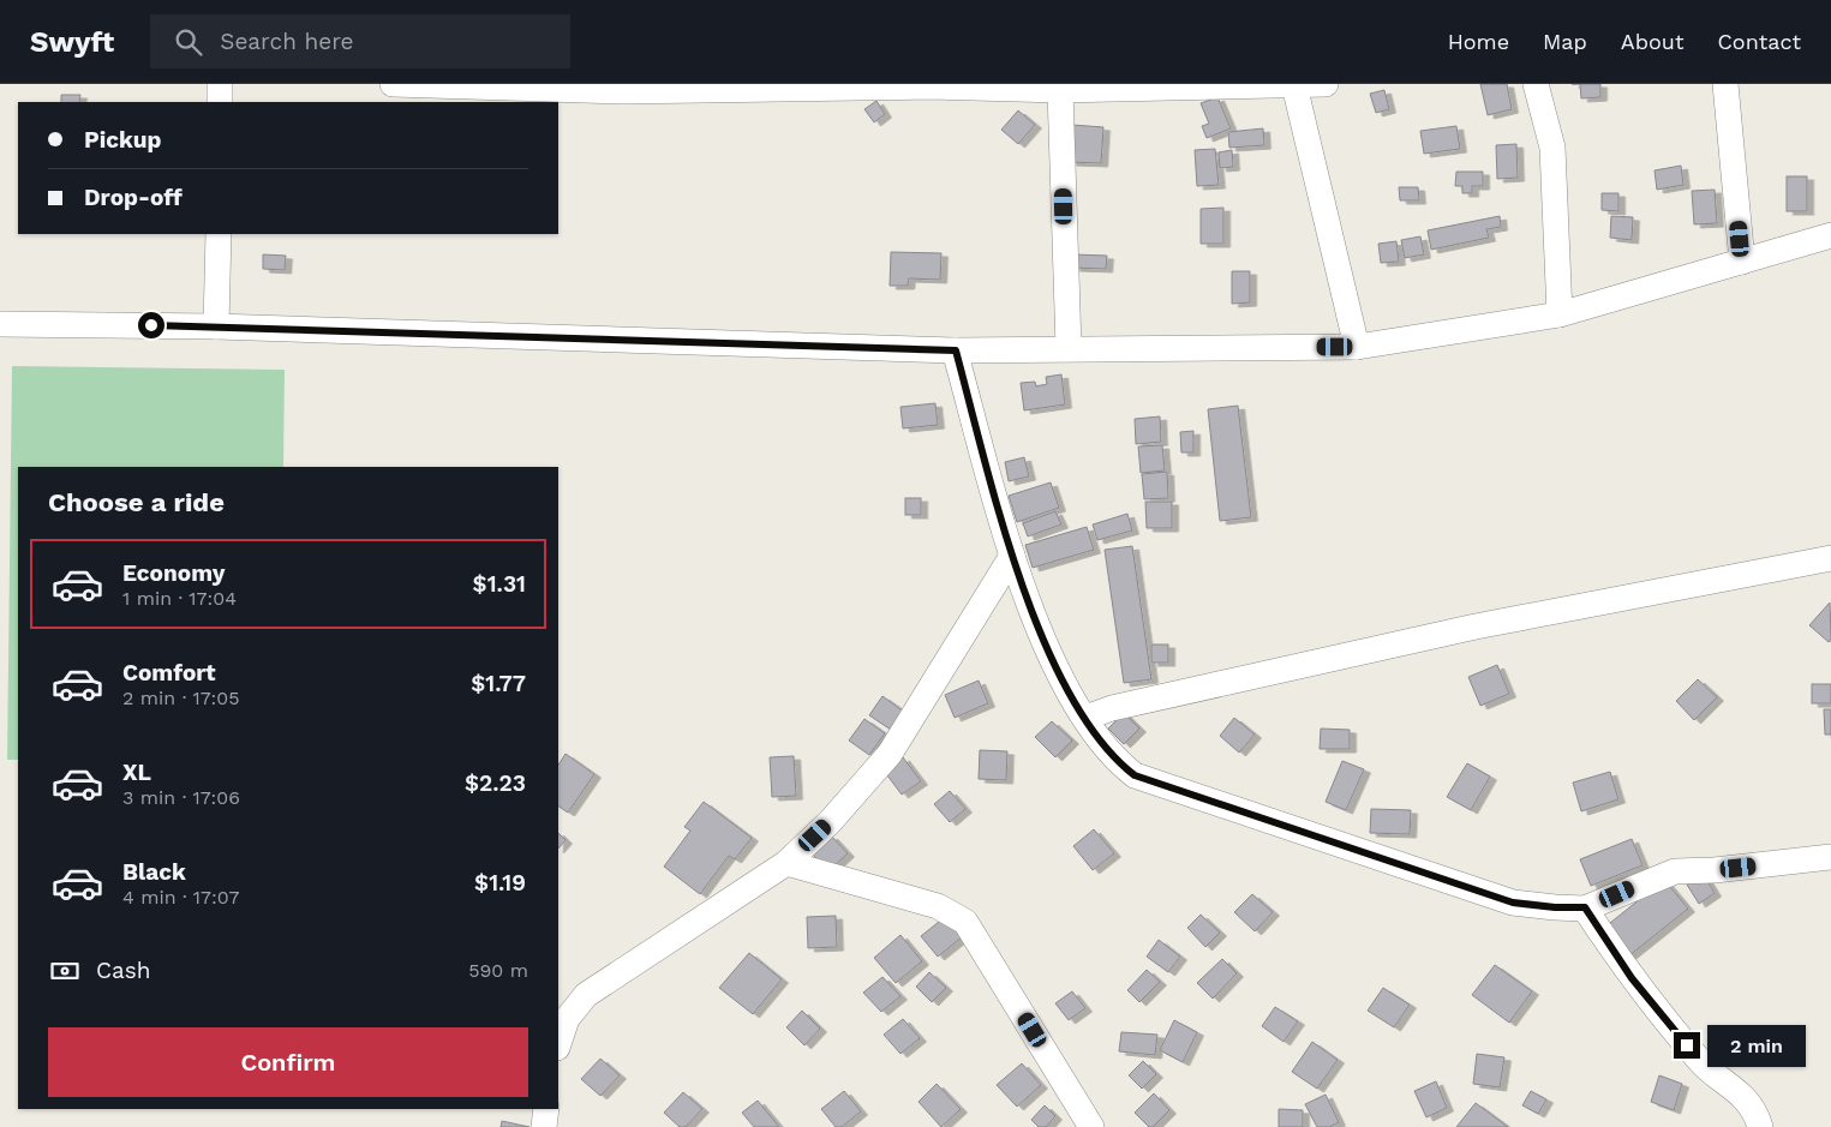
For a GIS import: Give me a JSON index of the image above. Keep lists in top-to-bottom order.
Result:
{
  "page": {
    "header": "Swyft",
    "search": "Search here",
    "nav": [
      "Home",
      "Map",
      "About",
      "Contact"
    ],
    "banner": ["Pickup", "Drop-off"],
    "heading": "Choose a ride",
    "list": [
      {
        "name": "Economy",
        "note": "1 min · 17:04",
        "value": "$1.31"
      },
      {
        "name": "Comfort",
        "note": "2 min · 17:05",
        "value": "$1.77"
      },
      {
        "name": "XL",
        "note": "3 min · 17:06",
        "value": "$2.23"
      },
      {
        "name": "Black",
        "note": "4 min · 17:07",
        "value": "$1.19"
      }
    ],
    "pay": ["Cash", "590 m"],
    "buttons": "Confirm",
    "bubble": "2 min"
  }
}
